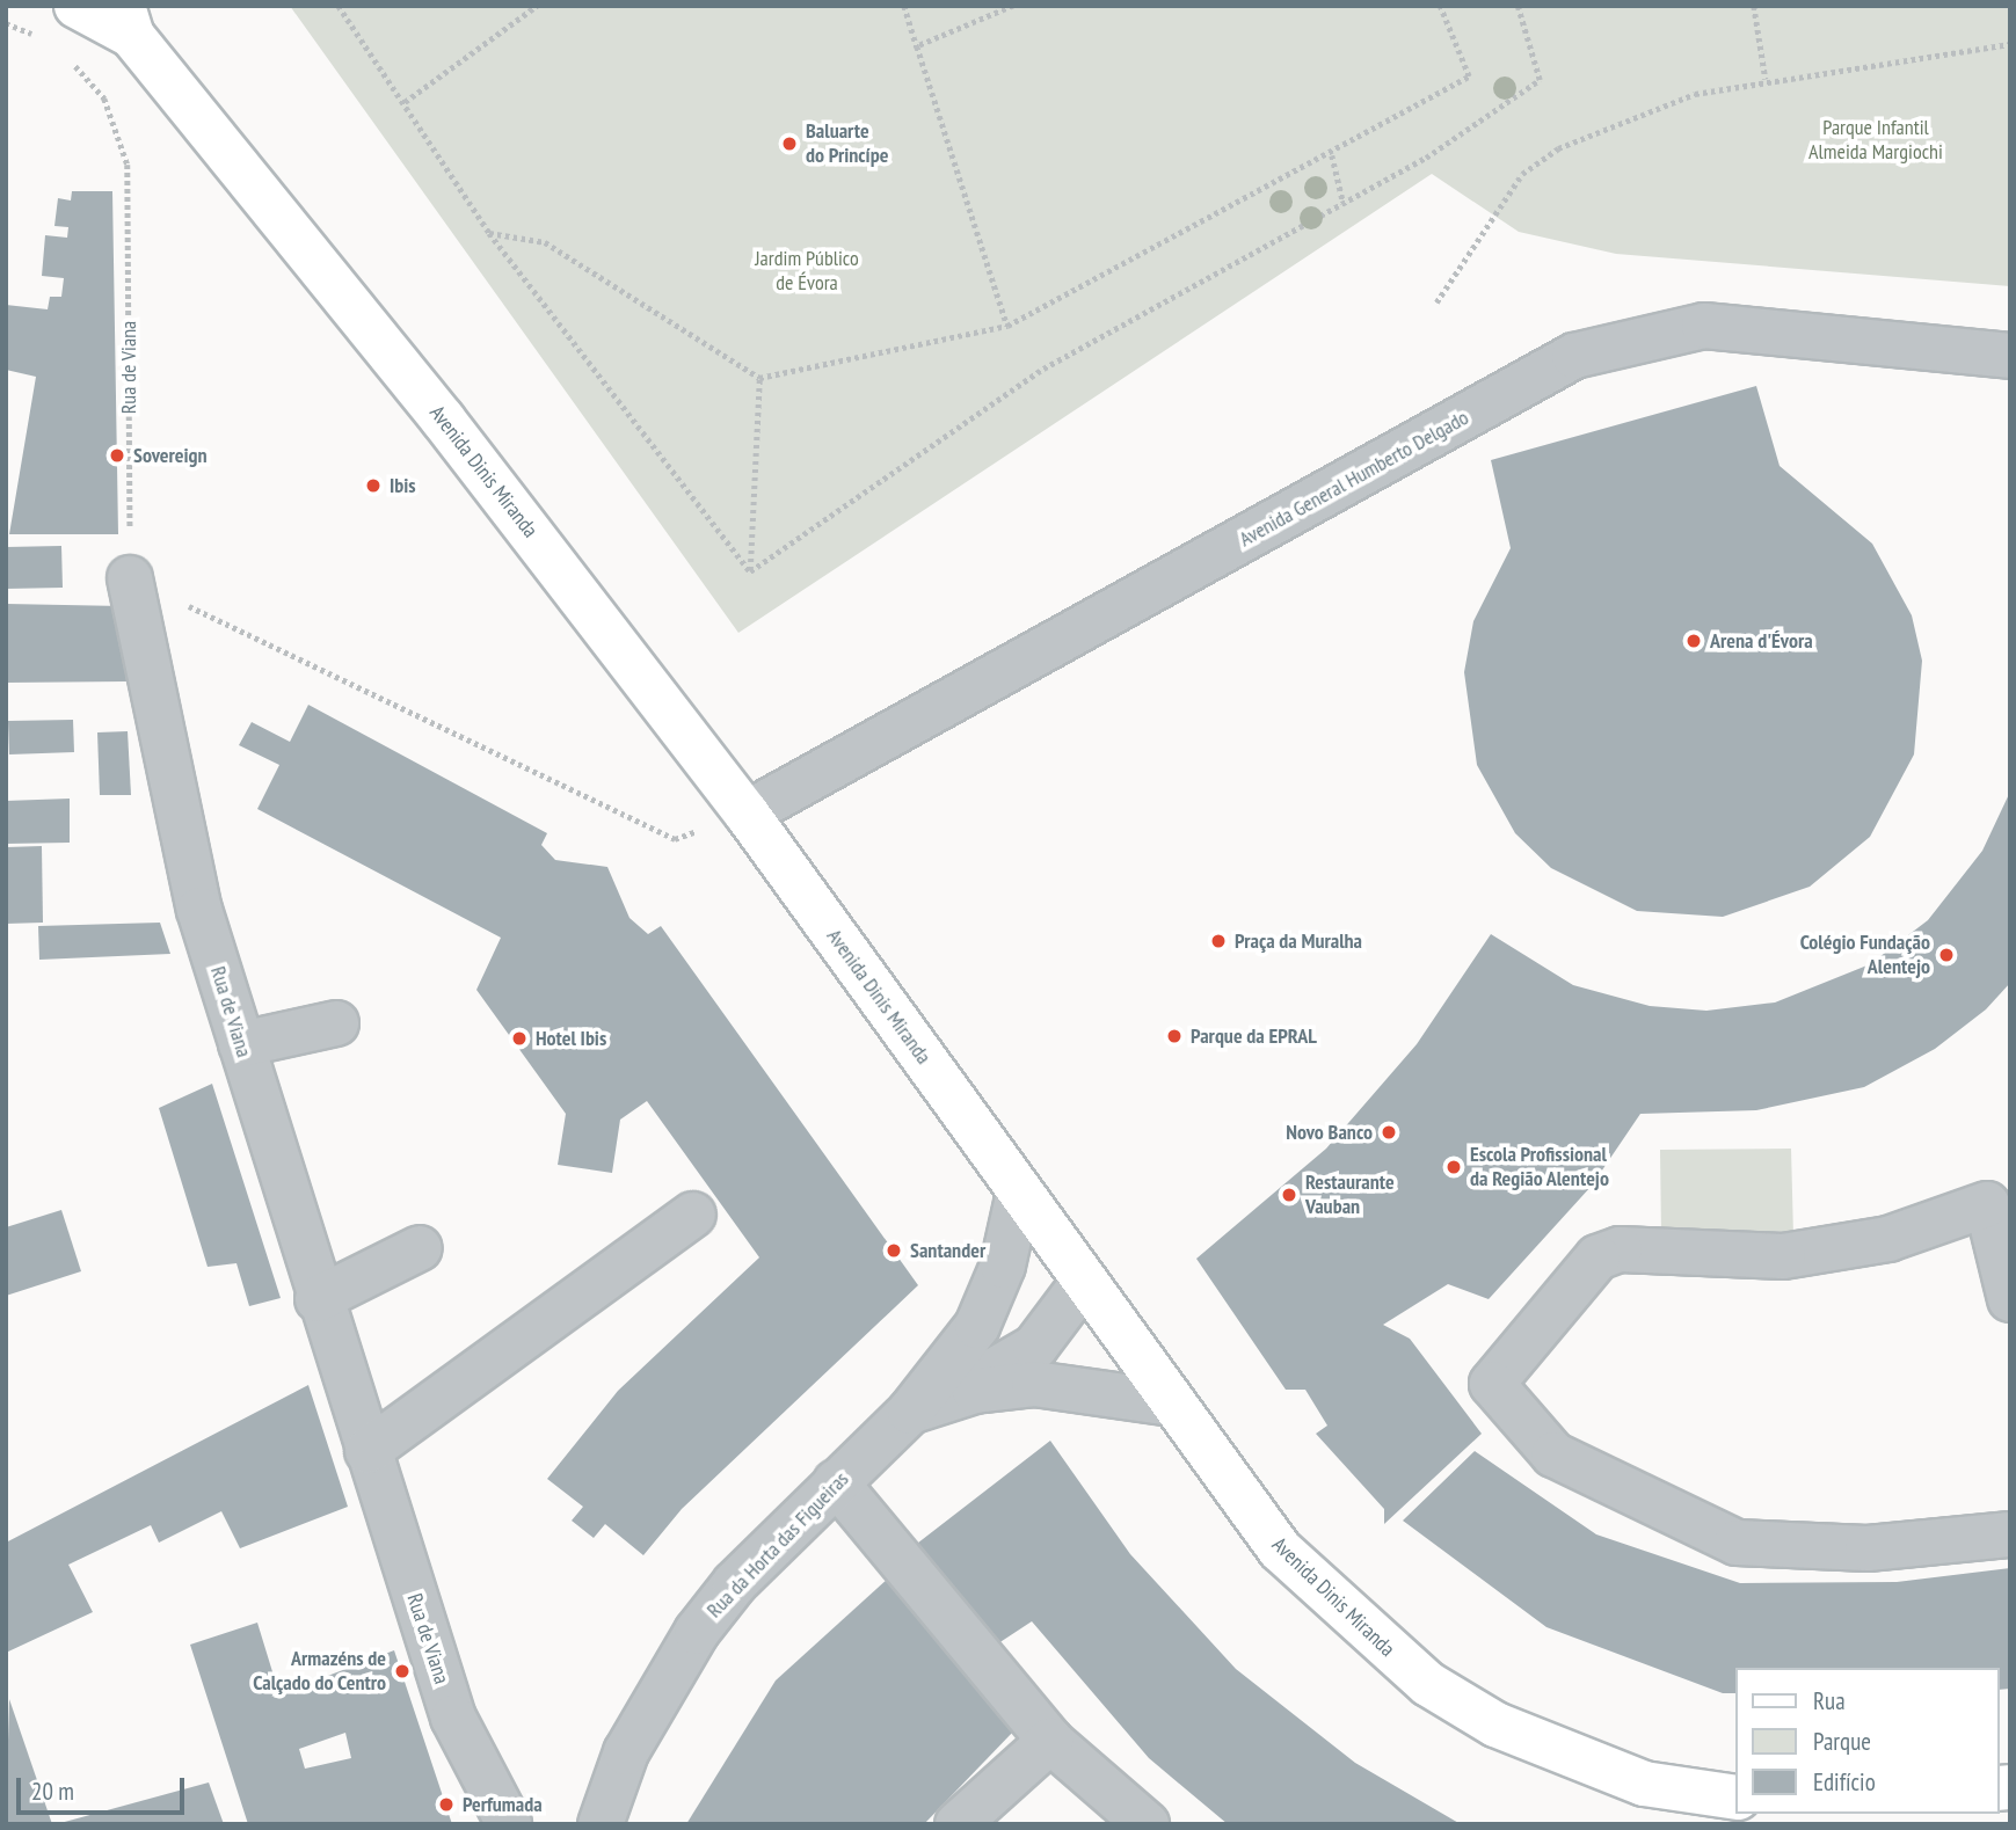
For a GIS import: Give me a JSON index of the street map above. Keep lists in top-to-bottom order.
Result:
{
  "streets": {
    "main road": ["Avenida Dinis Miranda"],
    "street": ["Rua de Viana", "Avenida General Humberto Delgado", "Rua da Horta das Figueiras"]
  },
  "crossings": [
    ["Avenida Dinis Miranda", "Avenida General Humberto Delgado"],
    ["Avenida Dinis Miranda", "Rua da Horta das Figueiras"]
  ],
  "parks": ["Parque Infantil Almeida Margiochi", "Jardim Público de Évora"],
  "places": [
    "Baluarte do Princípe",
    "Sovereign",
    "Ibis",
    "Arena d'Évora",
    "Praça da Muralha",
    "Colégio Fundação Alentejo",
    "Parque da EPRAL",
    "Hotel Ibis",
    "Novo Banco",
    "Escola Profissional da Região Alentejo",
    "Restaurante Vauban",
    "Santander",
    "Armazéns de Calçado do Centro",
    "Perfumada"
  ],
  "legend": ["Rua", "Parque", "Edifício"],
  "scale_bar": "20 m"
}
